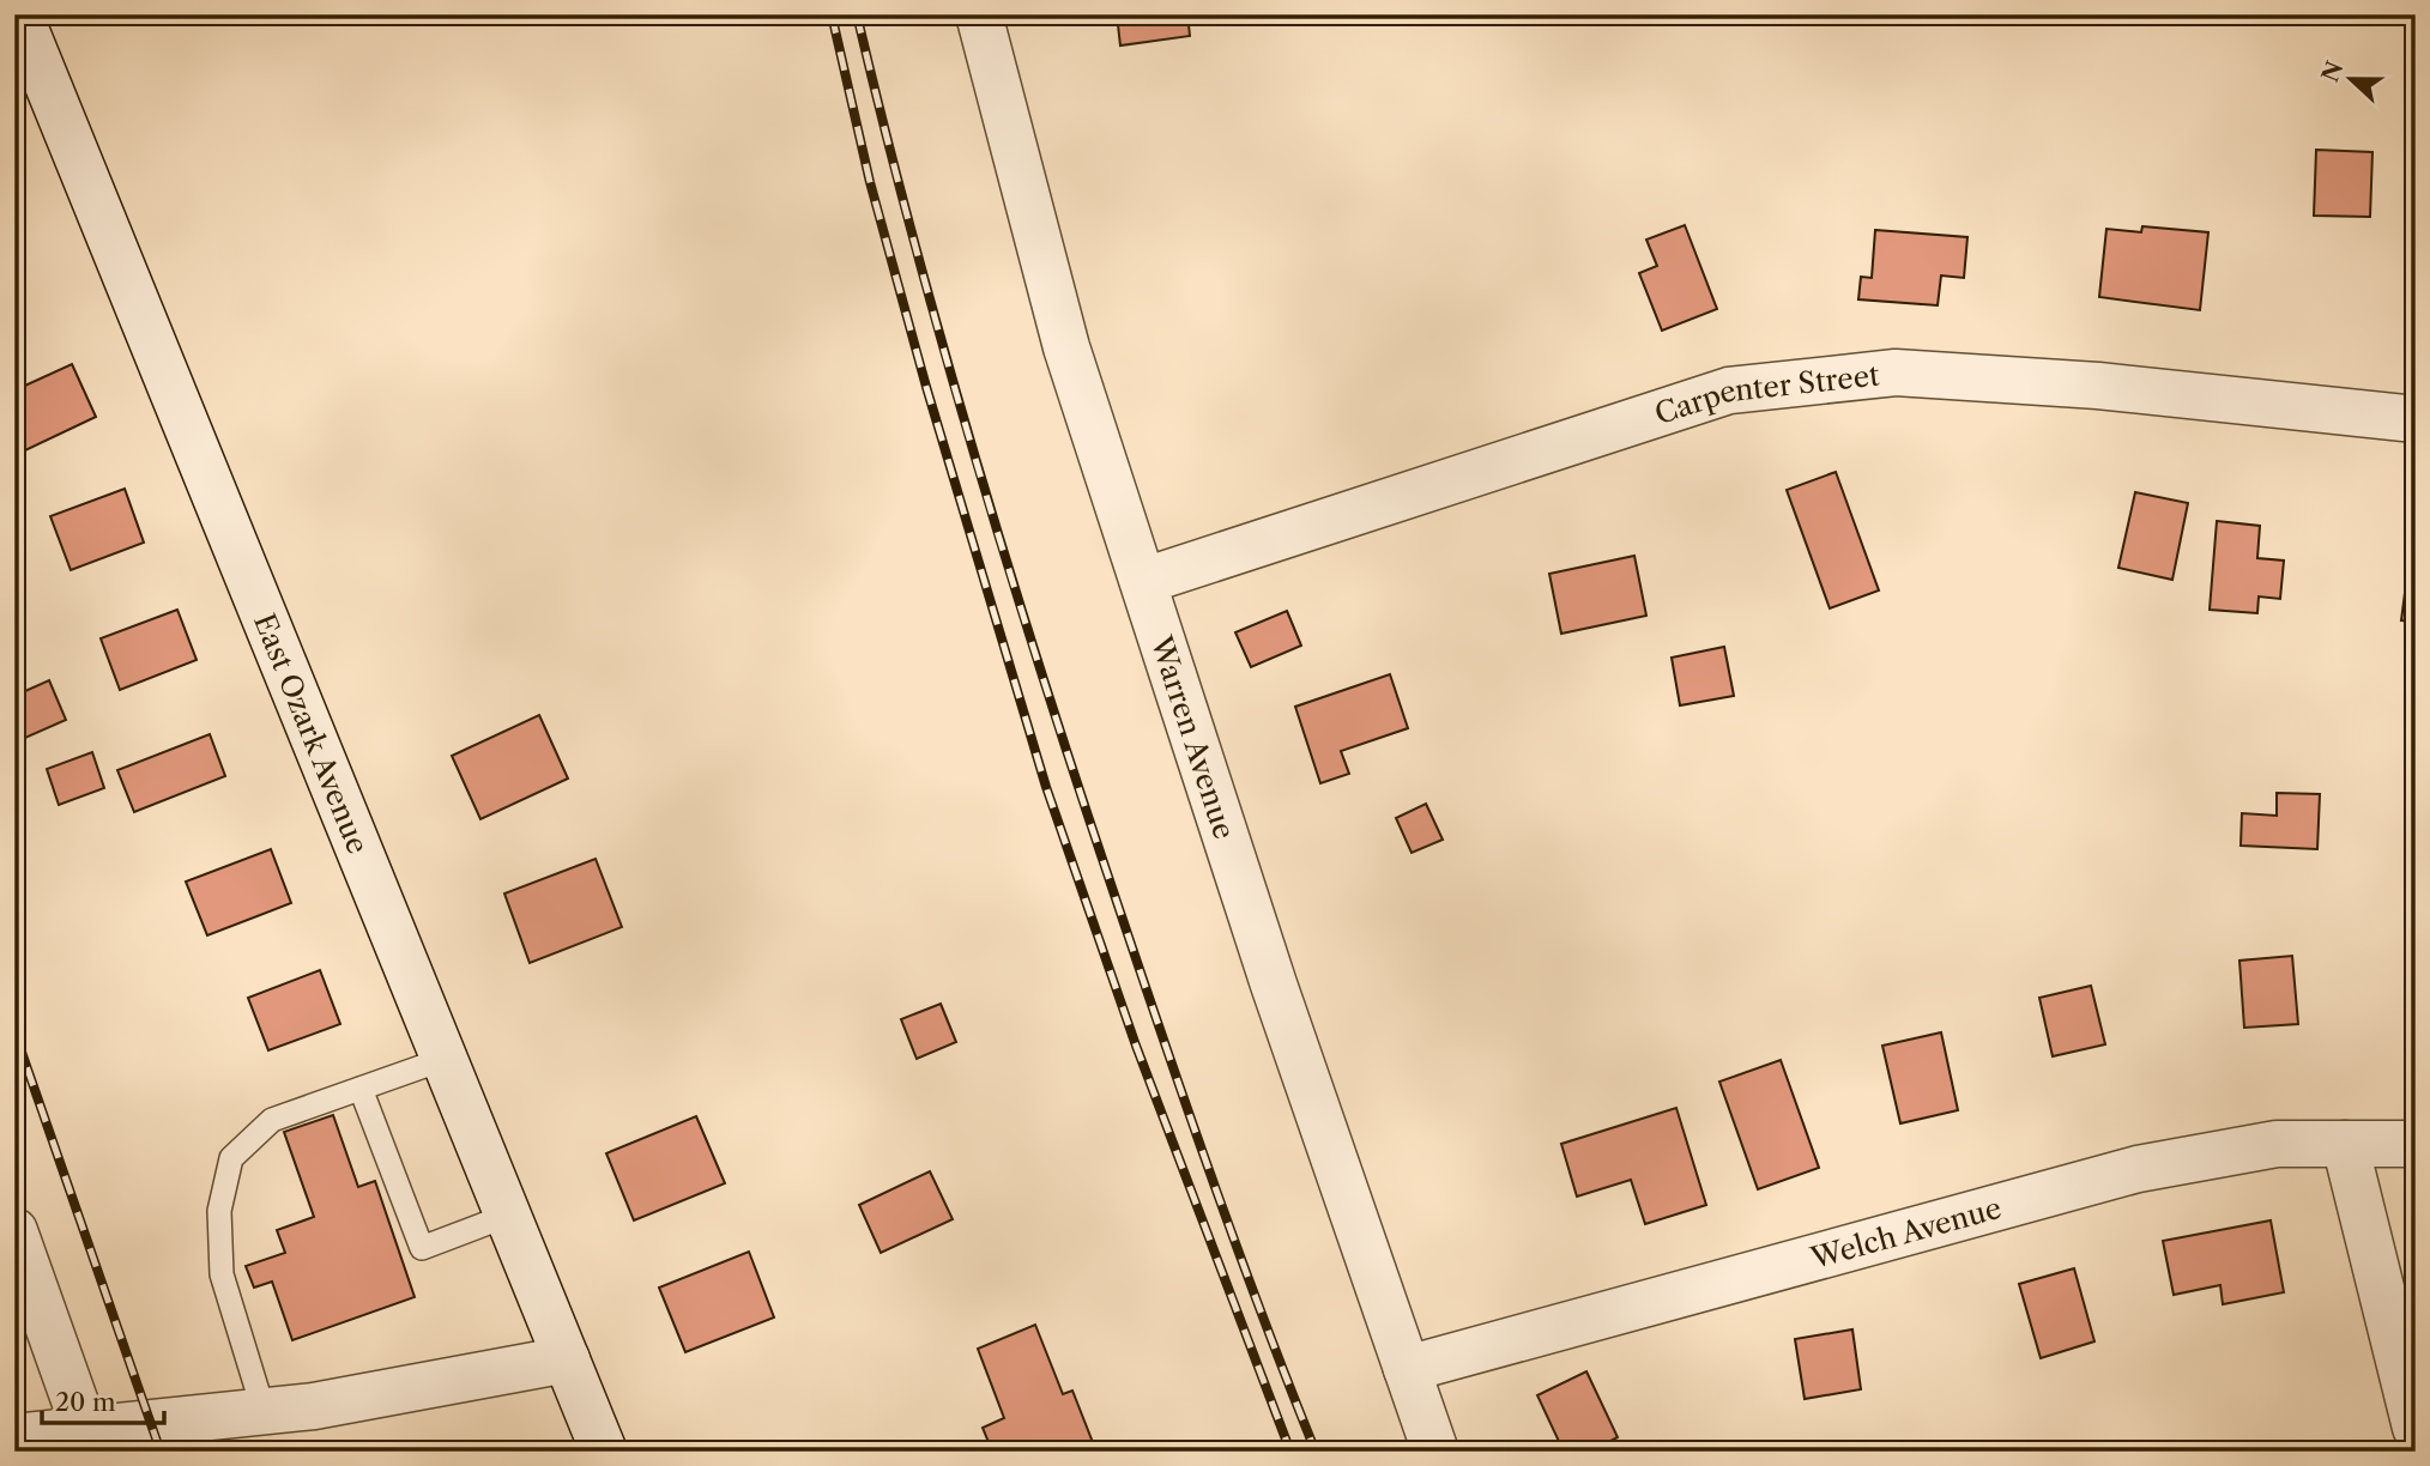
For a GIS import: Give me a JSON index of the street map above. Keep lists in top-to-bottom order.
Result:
{
  "streets": {
    "street": [
      "Carpenter Street",
      "East Ozark Avenue",
      "Warren Avenue",
      "Welch Avenue"
    ]
  },
  "crossings": [
    ["Carpenter Street", "Warren Avenue"],
    ["Warren Avenue", "Welch Avenue"]
  ],
  "scale_bar": "20 m",
  "north": "left"
}
